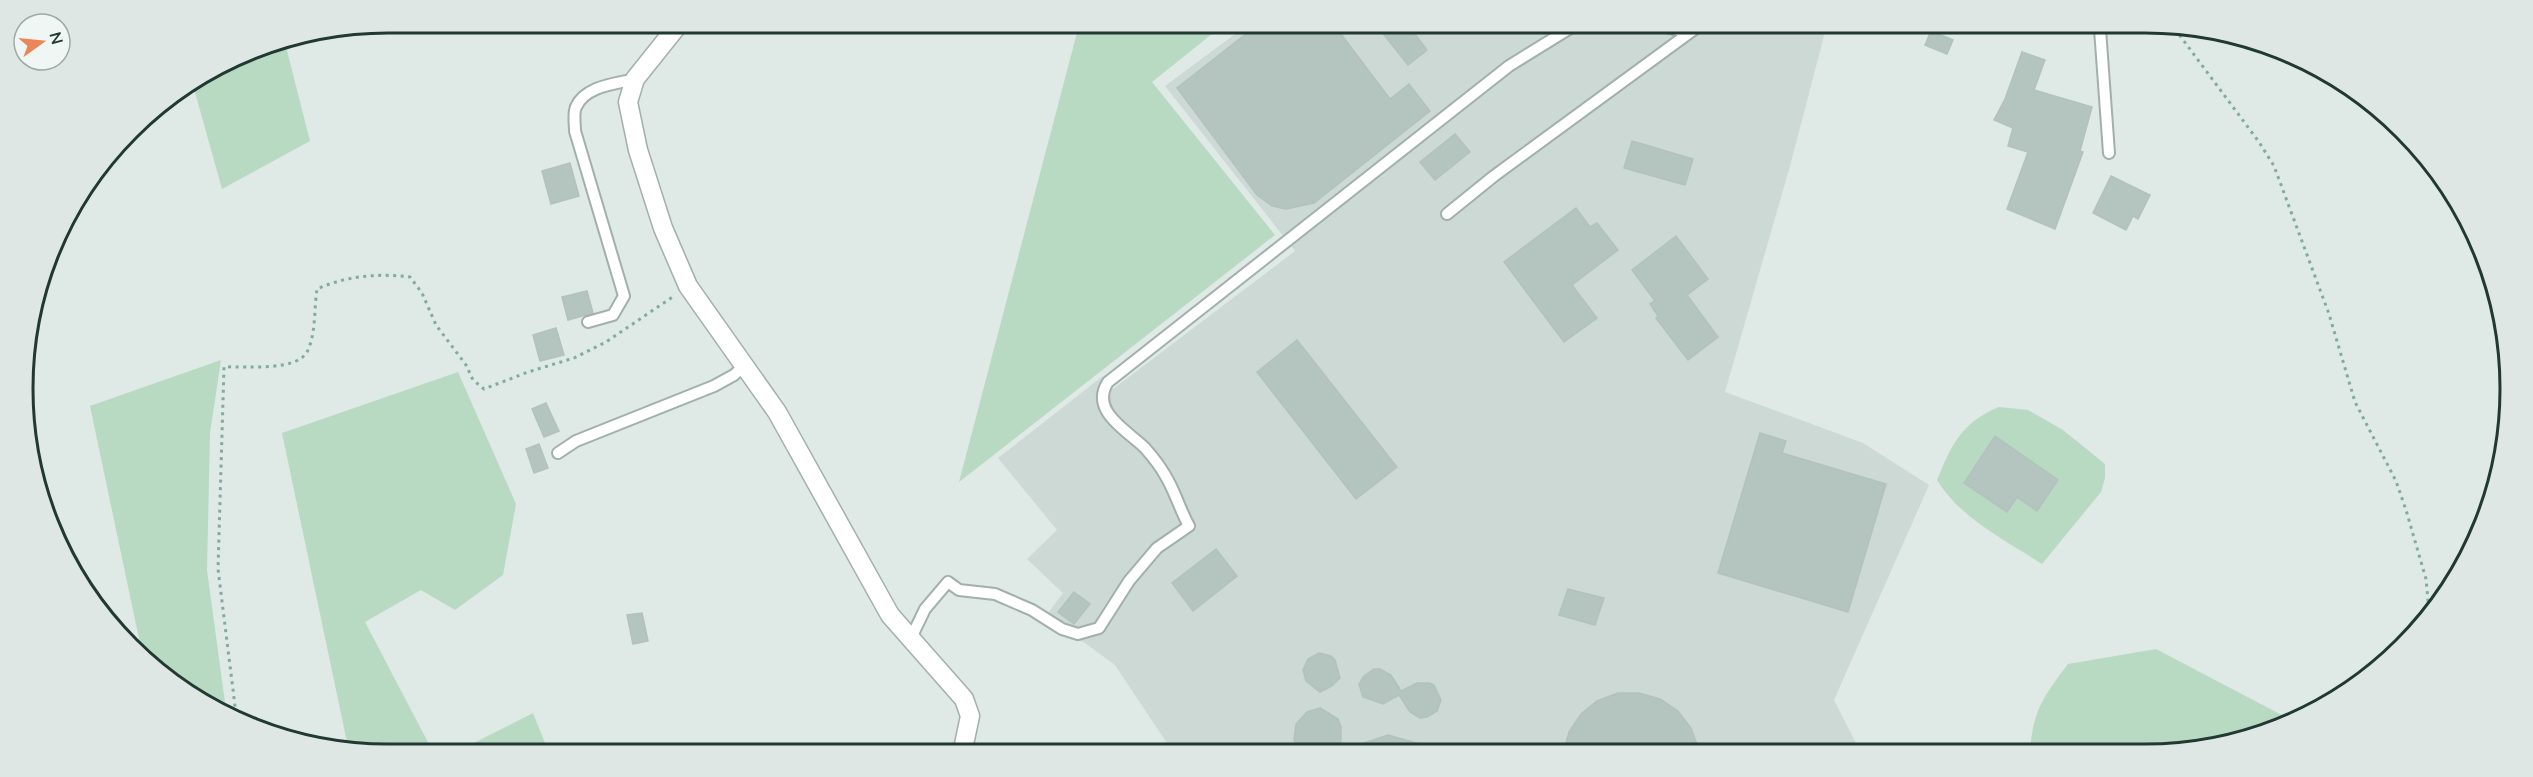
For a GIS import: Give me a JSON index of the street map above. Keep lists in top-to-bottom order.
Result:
{
  "north": "right"
}
